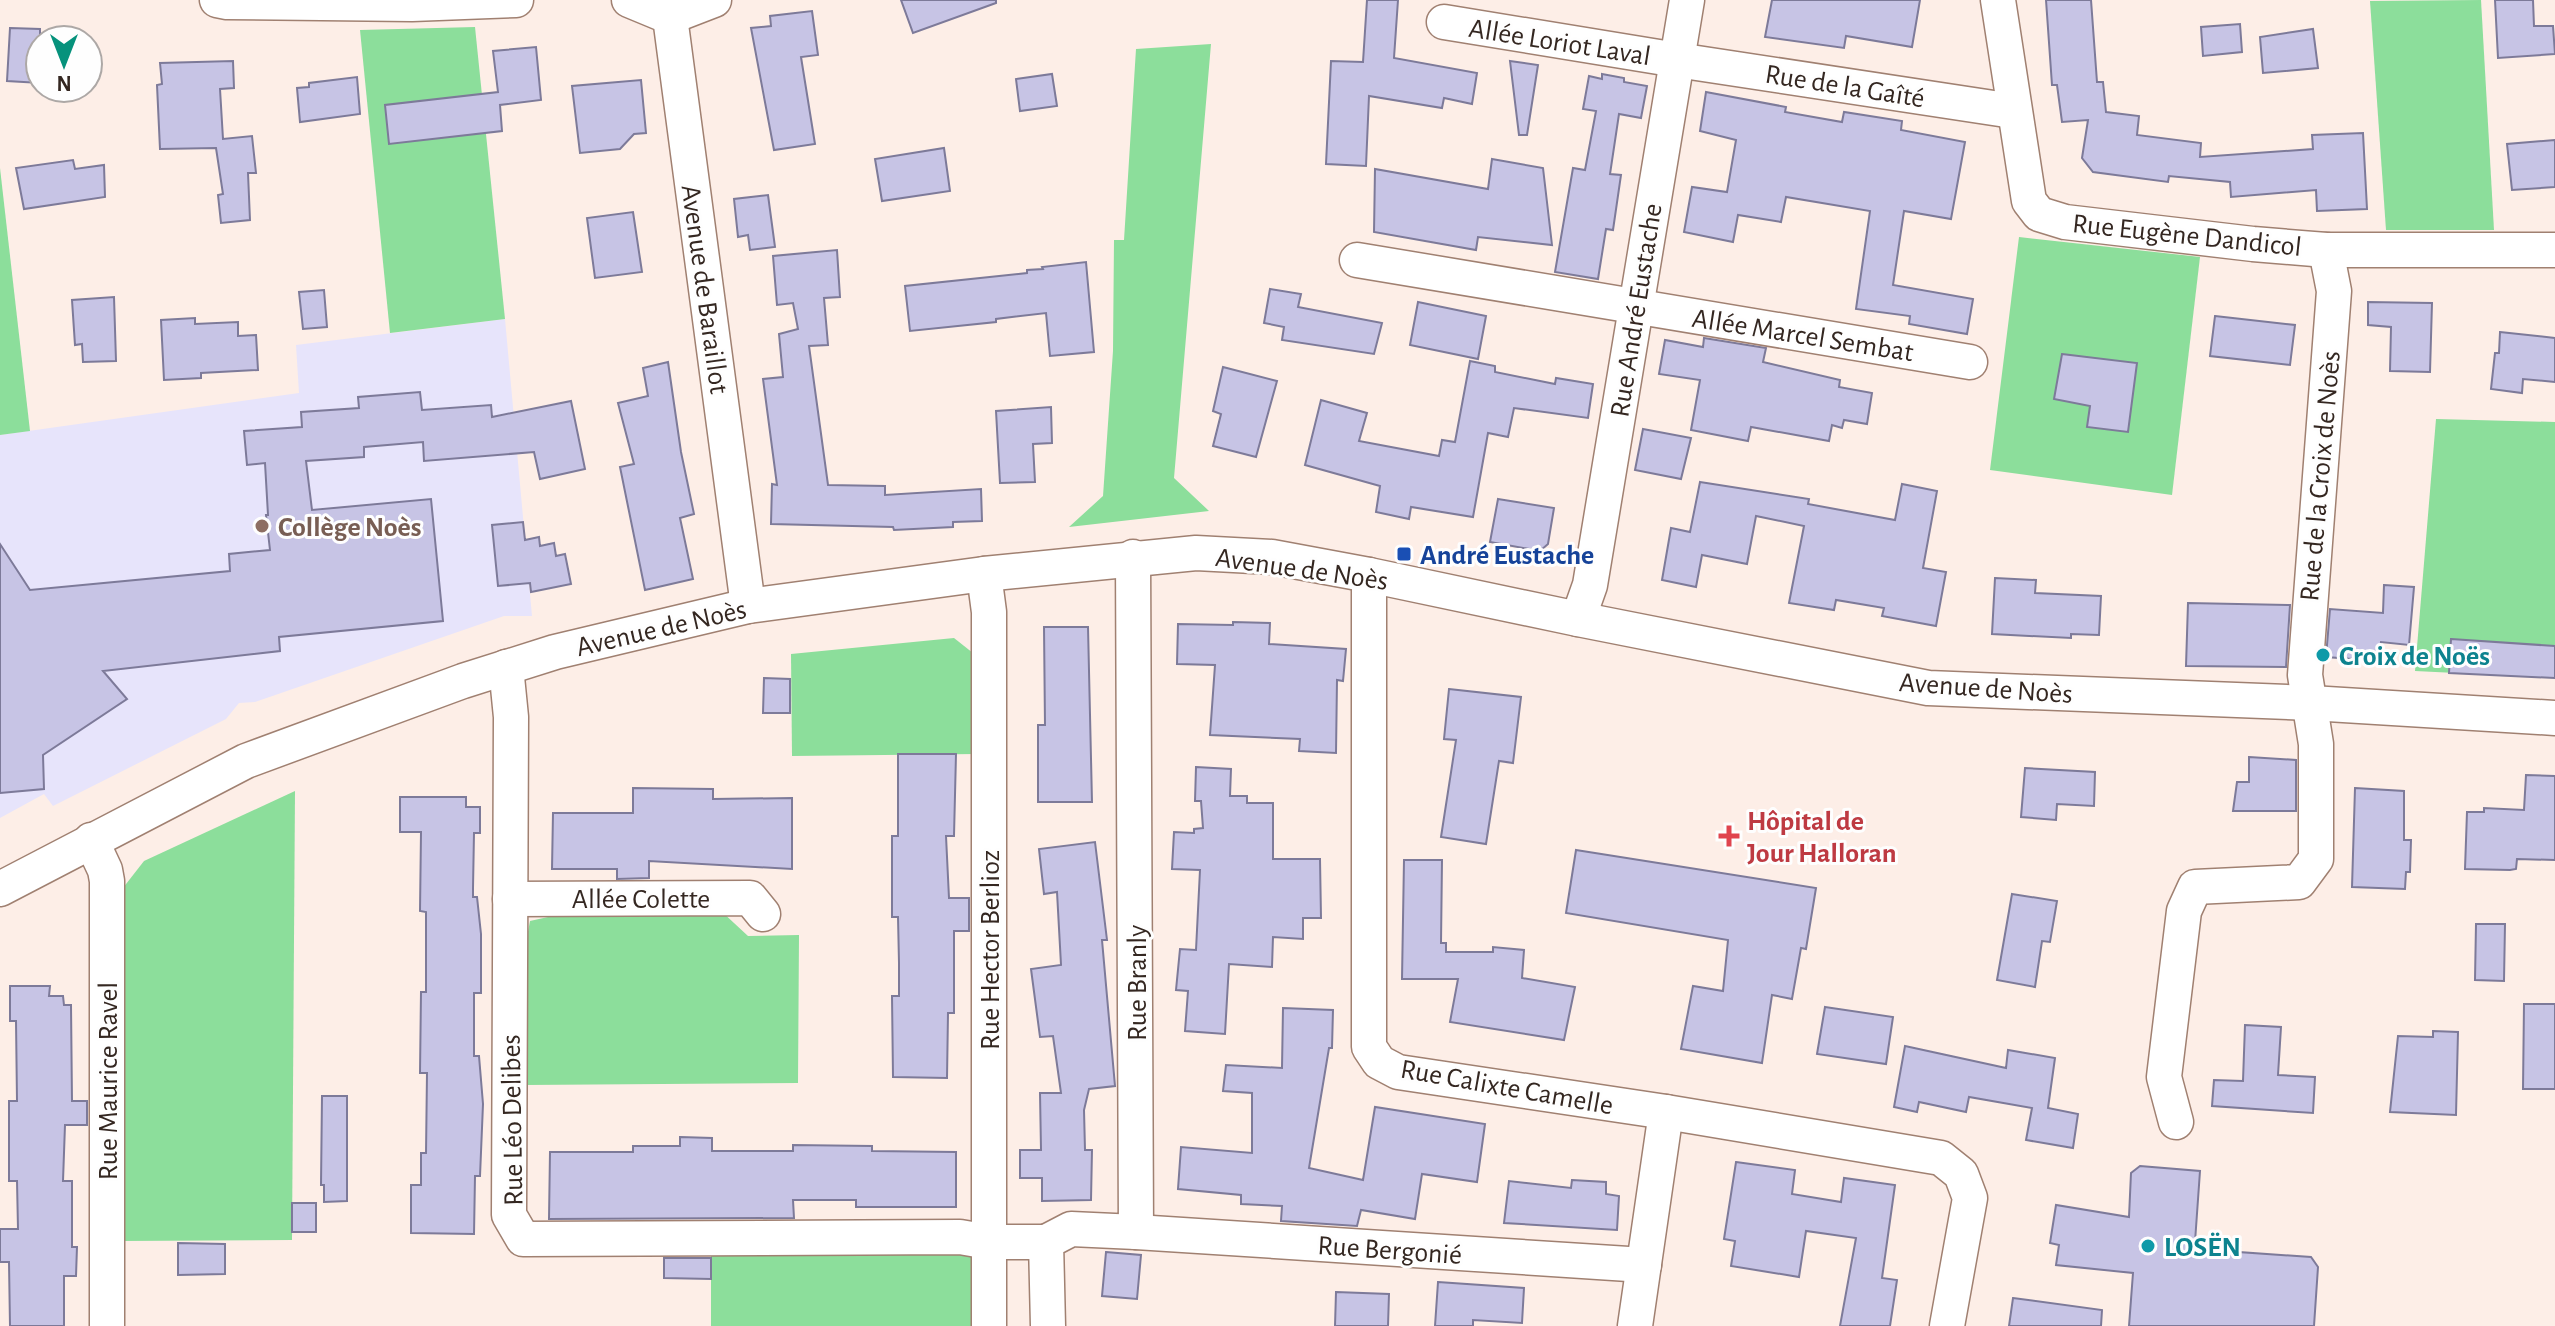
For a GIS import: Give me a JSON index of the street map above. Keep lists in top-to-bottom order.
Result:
{
  "streets": {
    "street": [
      "Allée Loriot Laval",
      "Rue de la Gaîté",
      "Rue Eugène Dandicol",
      "Avenue de Baraillot",
      "Rue André Eustache",
      "Allée Marcel Sembat",
      "Rue de la Croix de Noès",
      "Avenue de Noès",
      "Allée Colette",
      "Rue Hector Berlioz",
      "Rue Branly",
      "Rue Maurice Ravel",
      "Rue Calixte Camelle",
      "Rue Léo Delibes",
      "Rue Bergonié"
    ]
  },
  "crossings": [
    ["Allée Loriot Laval", "Rue de la Gaîté"],
    ["Allée Loriot Laval", "Rue André Eustache"],
    ["Rue de la Gaîté", "Rue Eugène Dandicol"],
    ["Rue de la Gaîté", "Rue André Eustache"],
    ["Rue Eugène Dandicol", "Rue de la Croix de Noès"],
    ["Avenue de Baraillot", "Avenue de Noès"],
    ["Rue André Eustache", "Allée Marcel Sembat"],
    ["Rue André Eustache", "Avenue de Noès"],
    ["Rue de la Croix de Noès", "Avenue de Noès"],
    ["Avenue de Noès", "Rue Hector Berlioz"],
    ["Avenue de Noès", "Rue Branly"],
    ["Avenue de Noès", "Rue Maurice Ravel"],
    ["Avenue de Noès", "Rue Calixte Camelle"],
    ["Avenue de Noès", "Rue Léo Delibes"],
    ["Allée Colette", "Rue Léo Delibes"],
    ["Rue Hector Berlioz", "Rue Léo Delibes"],
    ["Rue Branly", "Rue Bergonié"]
  ],
  "places": {
    "other": ["Collège Noès", "Croix de Noës", "LOSËN"],
    "transit": ["André Eustache"],
    "health": ["Hôpital de Jour Halloran"]
  },
  "north": "bottom"
}
